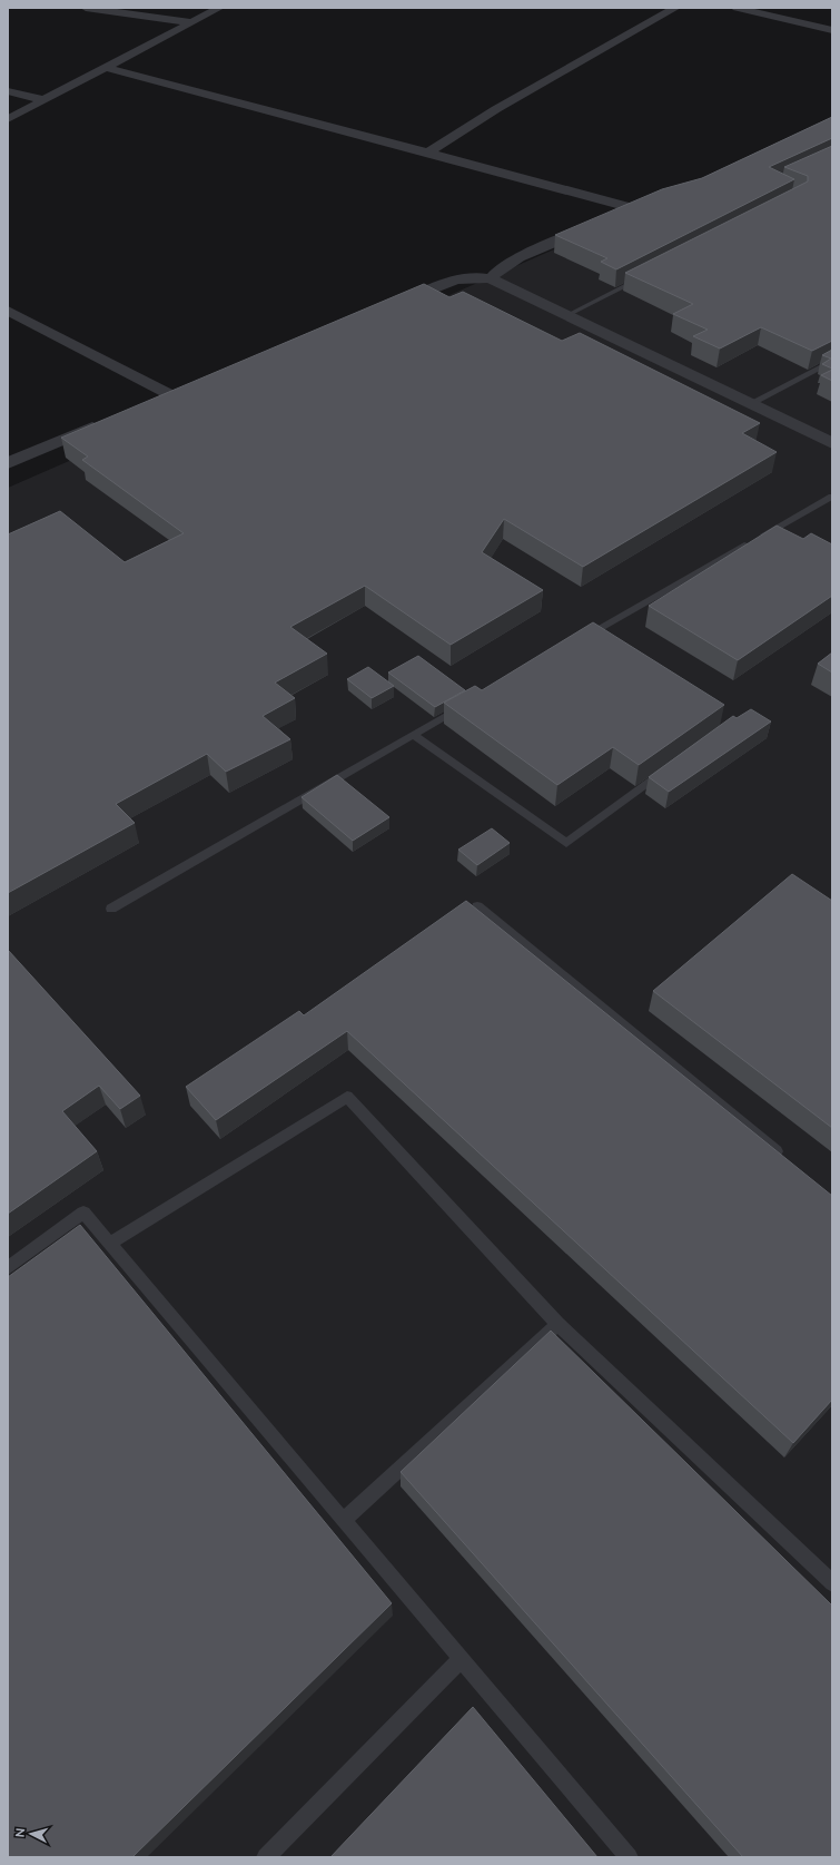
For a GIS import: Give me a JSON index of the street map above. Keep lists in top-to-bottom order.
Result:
{
  "north": "left"
}
